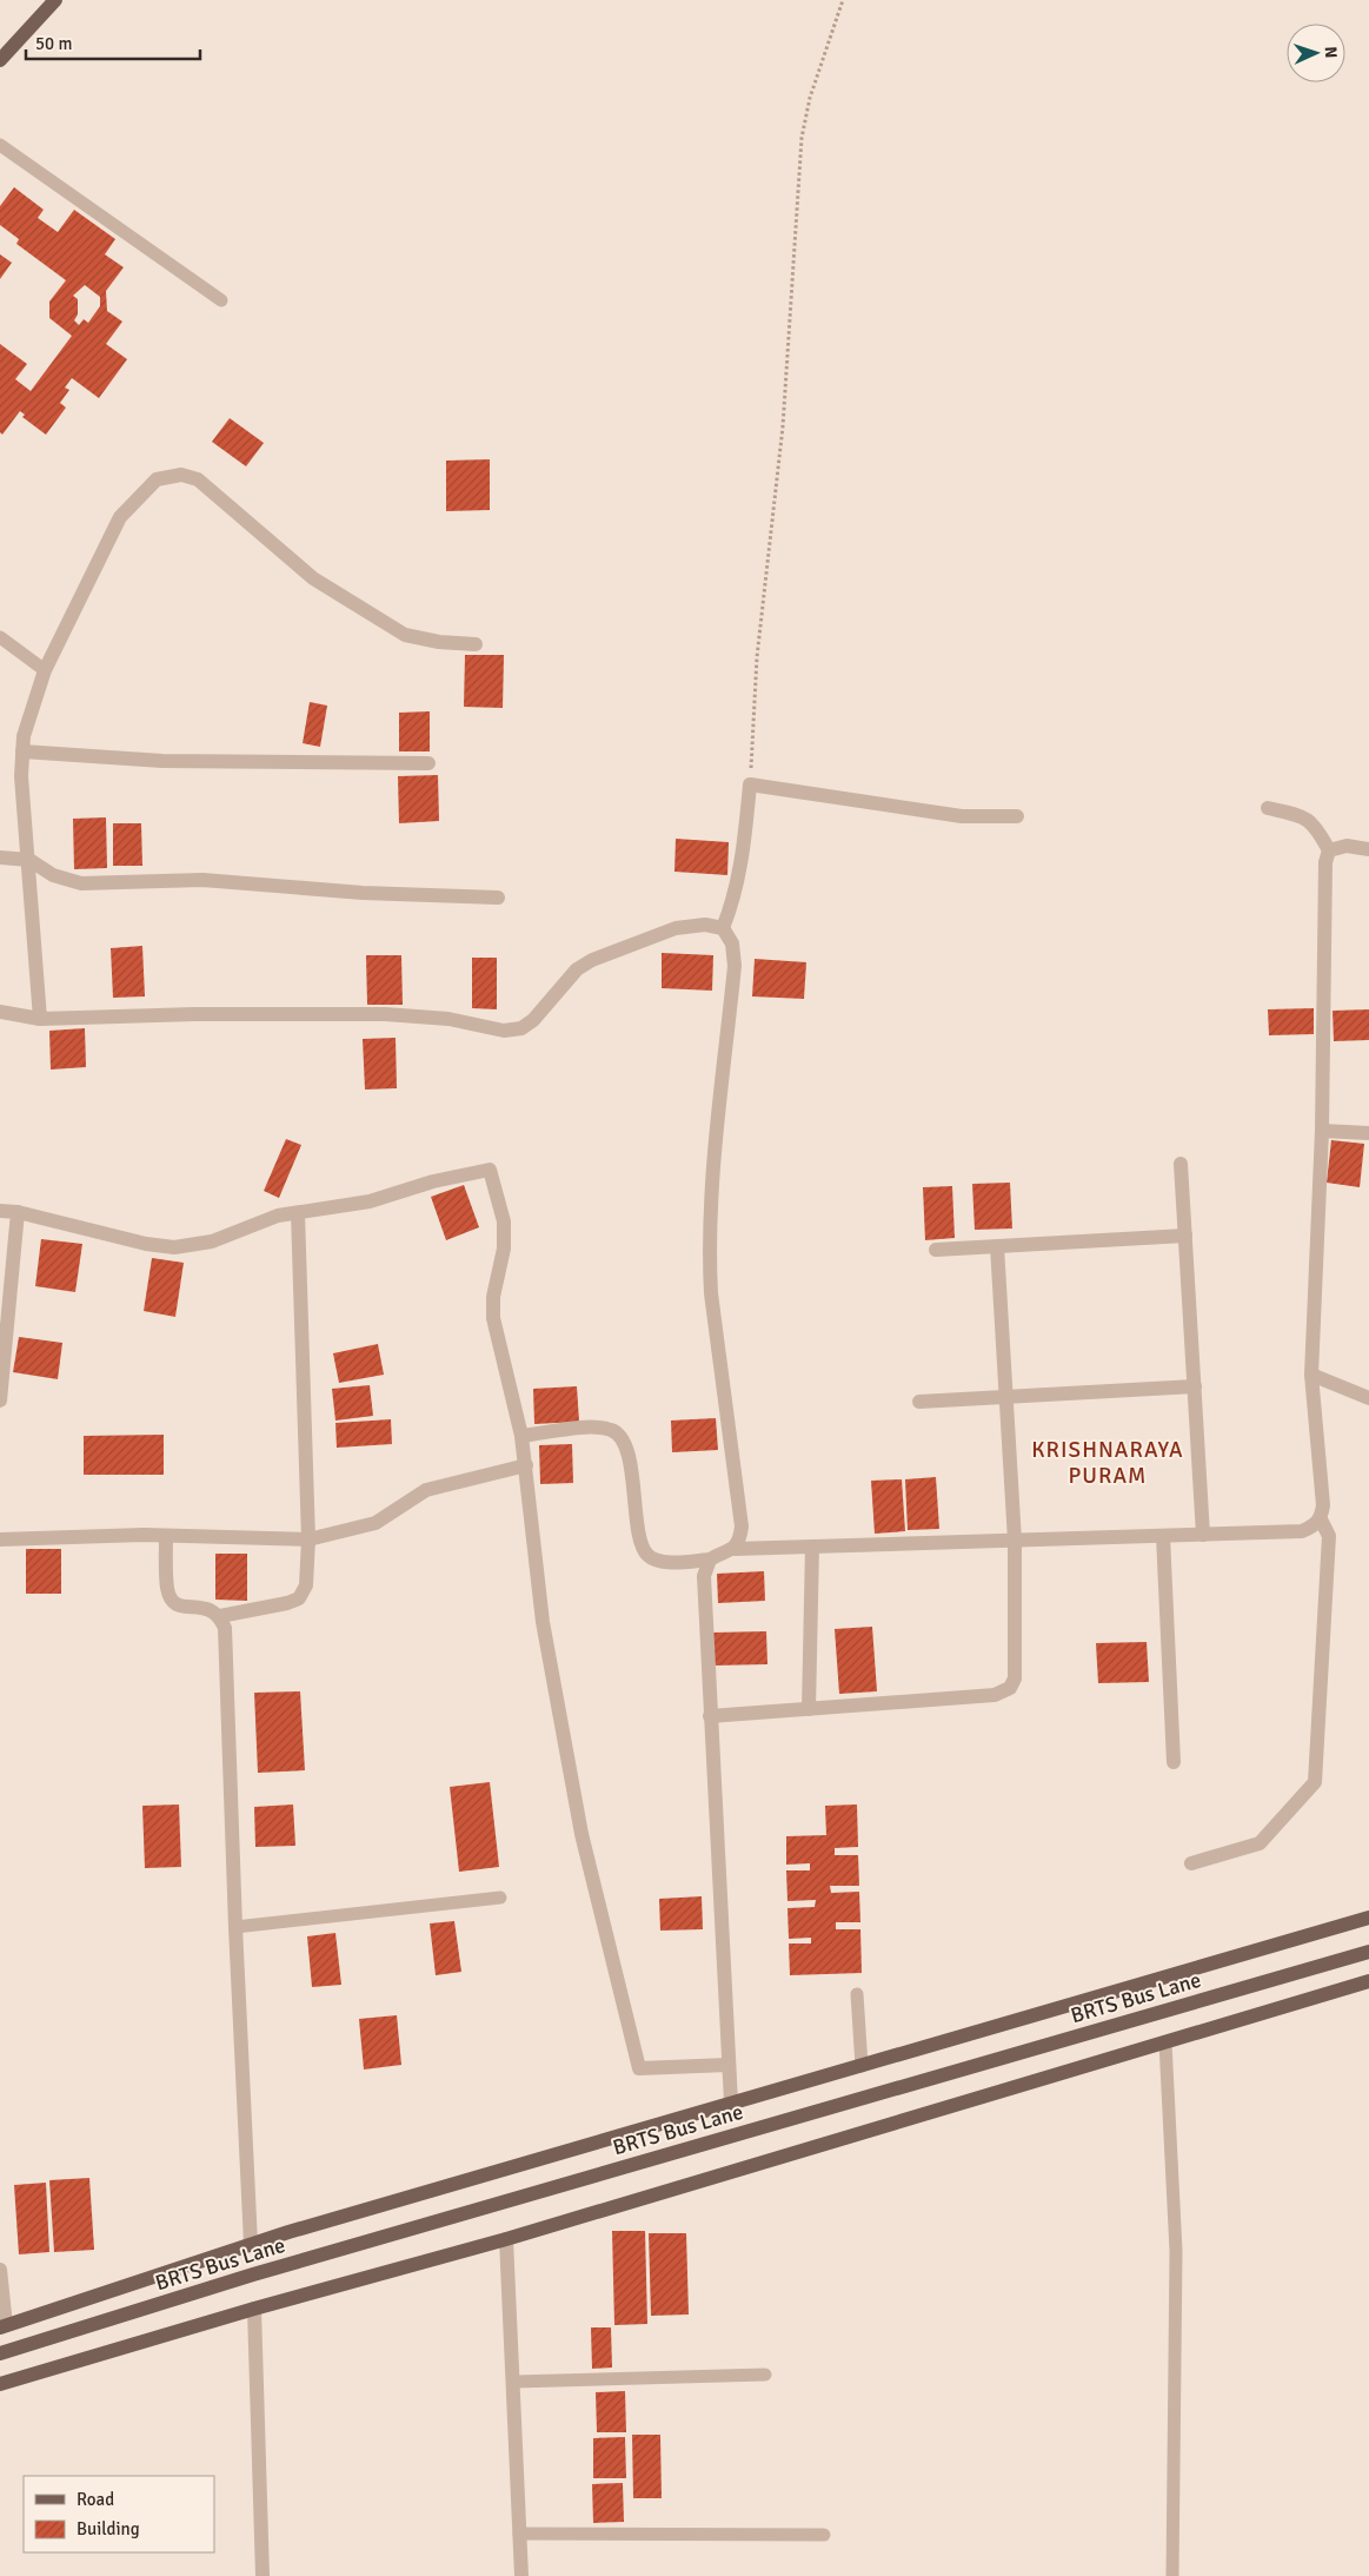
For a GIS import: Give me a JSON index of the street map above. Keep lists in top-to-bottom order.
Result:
{
  "streets": {
    "main road": ["BRTS Bus Lane"]
  },
  "districts": ["KRISHNARAYA PURAM"],
  "legend": ["Road", "Building"],
  "scale_bar": "50 m",
  "north": "right"
}
